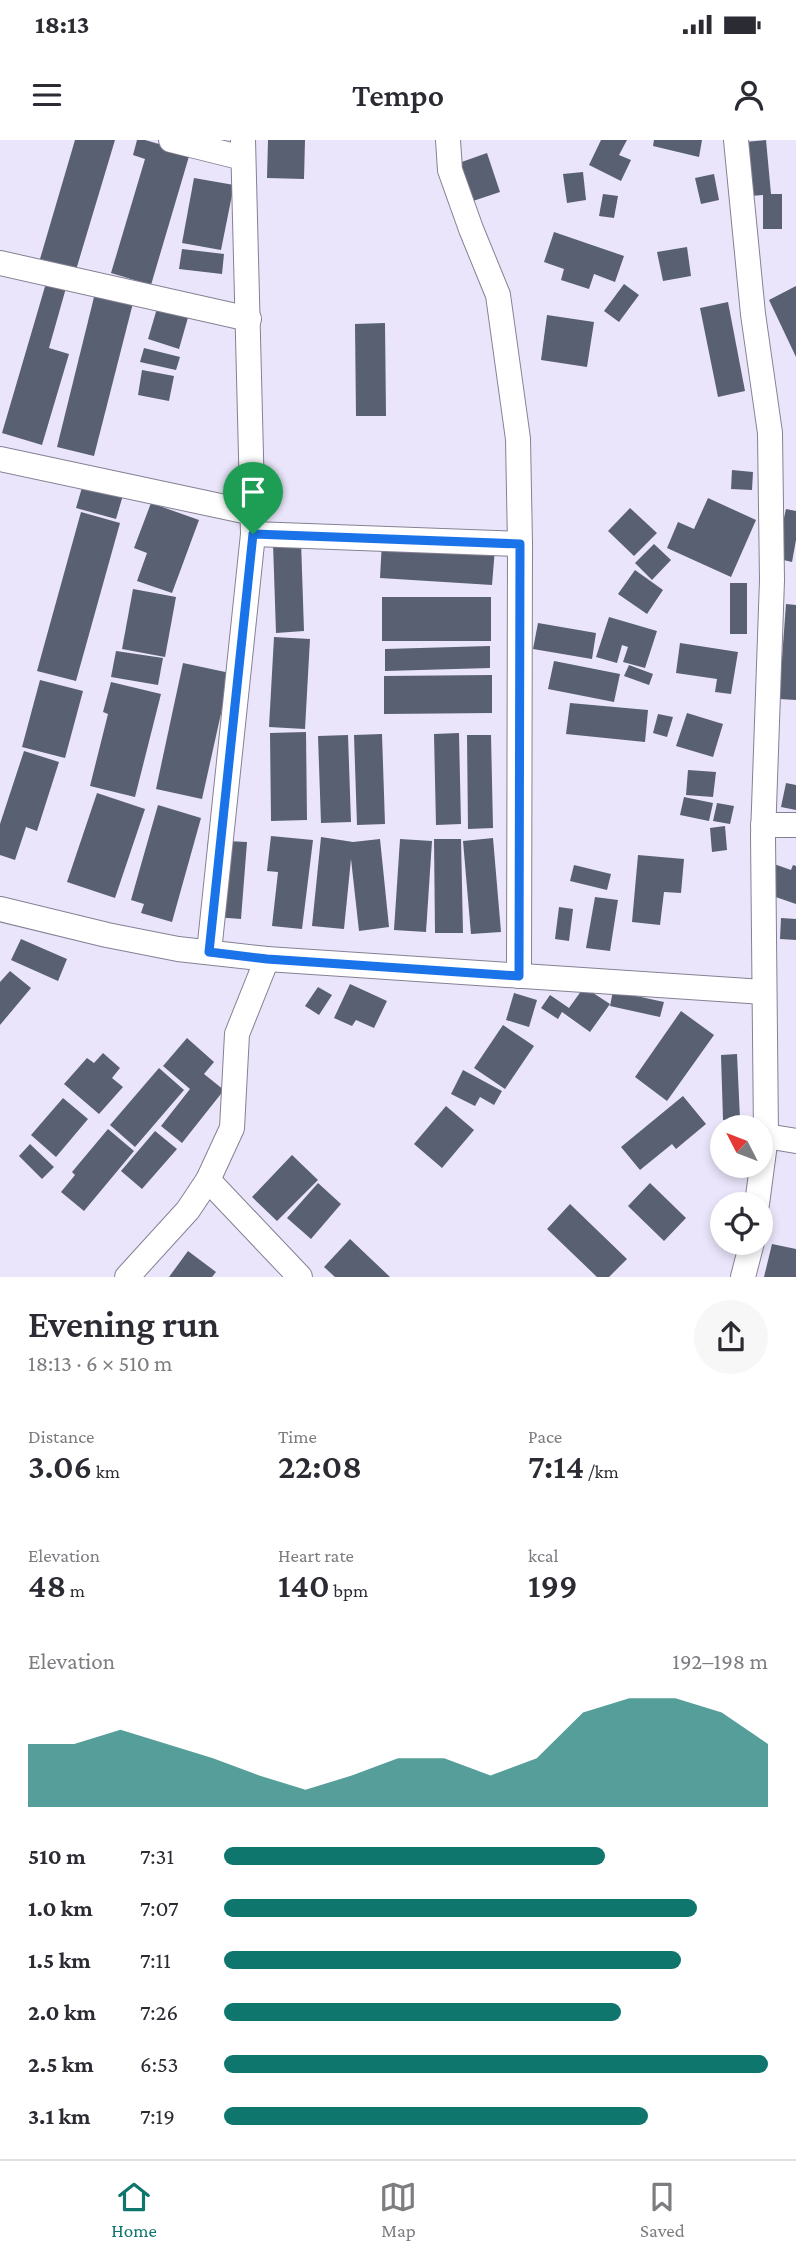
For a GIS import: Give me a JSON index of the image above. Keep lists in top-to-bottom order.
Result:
{
  "north": "top left",
  "page": {
    "status": "18:13",
    "header": "Tempo",
    "heading": ["Evening run", "18:13 · 6 × 510 m"],
    "stats": [
      ["Distance", "3.06 km"],
      ["Time", "22:08"],
      ["Pace", "7:14 /km"],
      ["Elevation", "48 m"],
      ["Heart rate", "140 bpm"],
      ["kcal", "199"]
    ],
    "chart": ["Elevation", "192–198 m"],
    "list": [
      {
        "name": "510 m",
        "note": "7:31"
      },
      {
        "name": "1.0 km",
        "note": "7:07"
      },
      {
        "name": "1.5 km",
        "note": "7:11"
      },
      {
        "name": "2.0 km",
        "note": "7:26"
      },
      {
        "name": "2.5 km",
        "note": "6:53"
      },
      {
        "name": "3.1 km",
        "note": "7:19"
      }
    ],
    "tabs": ["Home", "Map", "Saved"]
  }
}
